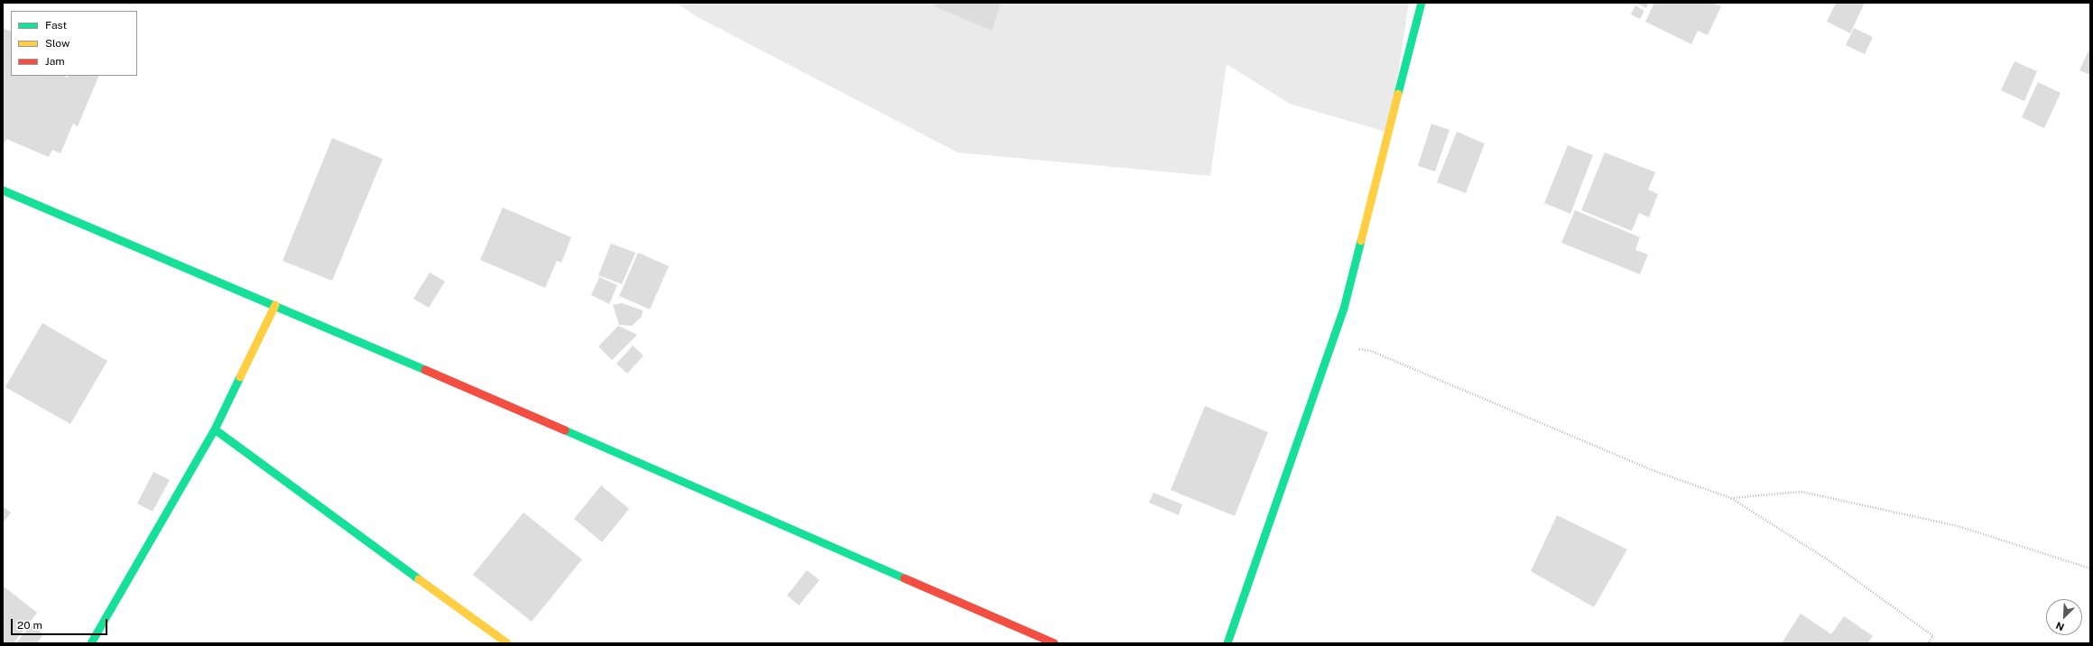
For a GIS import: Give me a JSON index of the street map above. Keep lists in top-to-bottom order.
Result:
{
  "legend": ["Fast", "Slow", "Jam"],
  "scale_bar": "20 m",
  "north": "bottom left"
}
